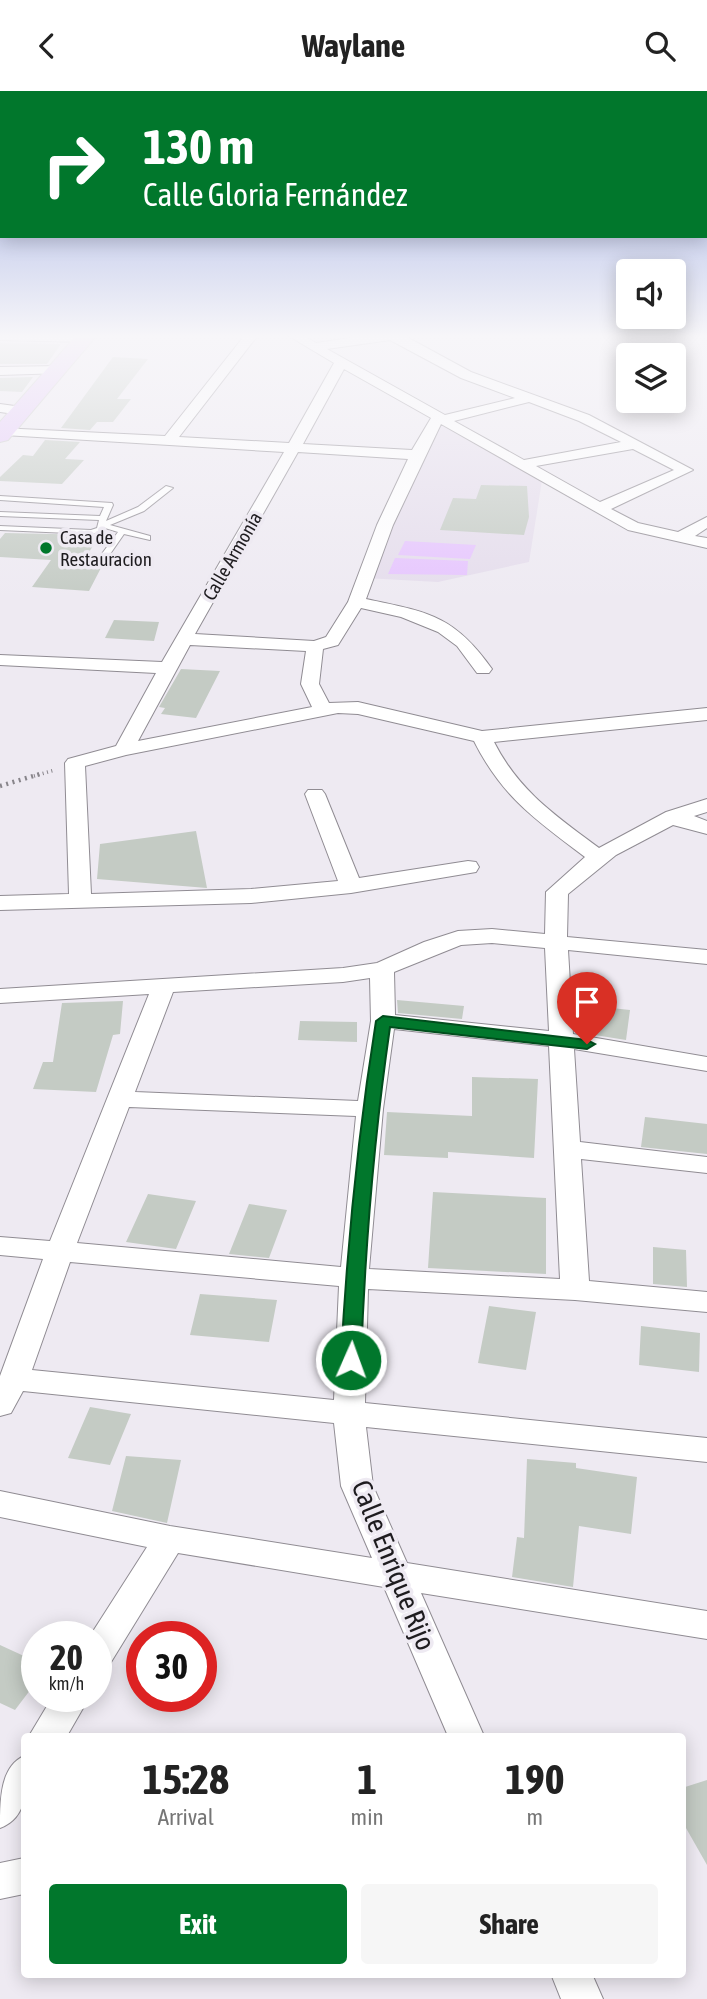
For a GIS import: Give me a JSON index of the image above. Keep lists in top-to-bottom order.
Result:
{
  "streets": {
    "street": ["Calle Armonía", "Calle Enrique Rijo"]
  },
  "places": ["Casa de Restauracion"],
  "page": {
    "header": "Waylane",
    "turn": ["130 m", "Calle Gloria Fernández"],
    "speed": "20 km/h",
    "limit": "30",
    "eta": [
      "15:28",
      "Arrival",
      "1",
      "min",
      "190",
      "m"
    ],
    "buttons": ["Exit", "Share"]
  }
}
